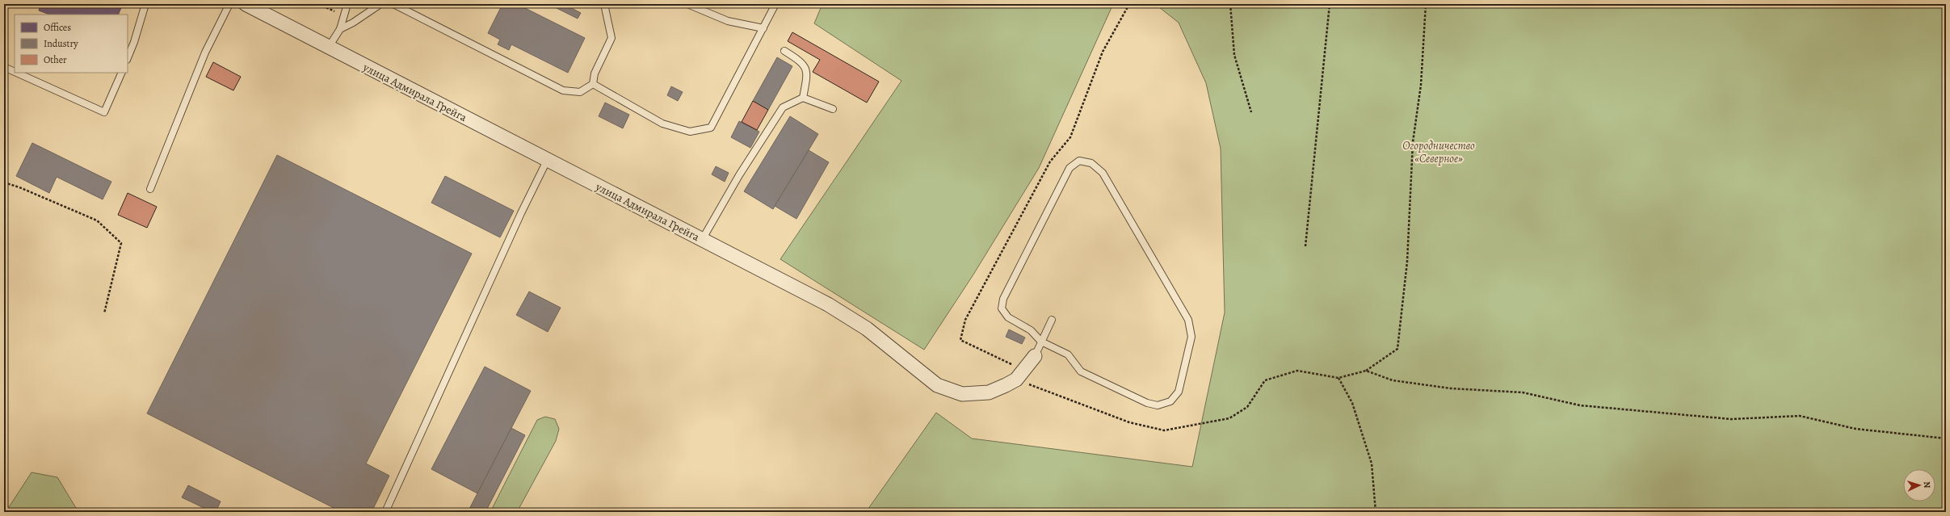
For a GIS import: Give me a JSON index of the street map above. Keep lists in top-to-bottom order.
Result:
{
  "streets": {
    "street": ["улица Адмирала Грейга"]
  },
  "parks": ["Огородничество «Северное»"],
  "legend": ["Offices", "Industry", "Other"],
  "north": "right"
}
